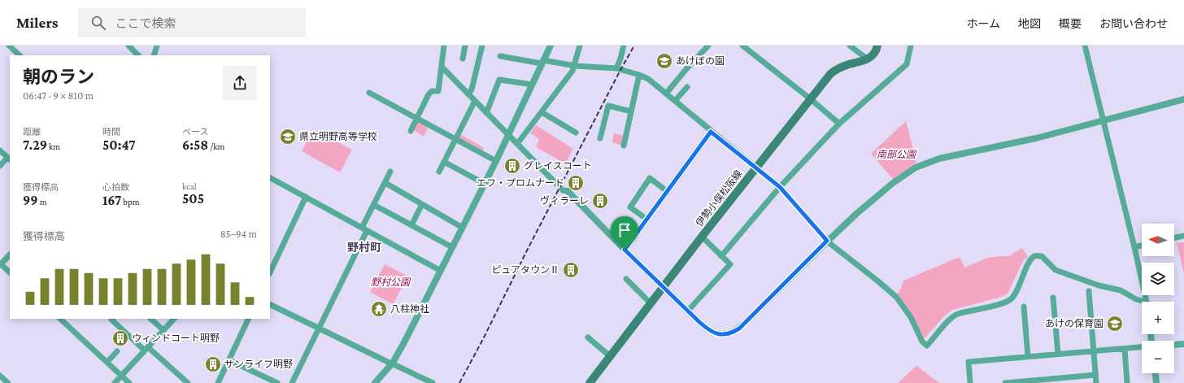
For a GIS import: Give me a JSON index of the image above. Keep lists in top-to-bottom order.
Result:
{
  "streets": {
    "main road": ["伊勢小俣松阪線"]
  },
  "districts": ["野村町"],
  "parks": ["南部公園", "野村公園"],
  "places": {
    "school or university": ["あけぼの園", "県立明野高等学校", "あけの保育園"],
    "building": [
      "グレイスコート",
      "エフ・プロムナード",
      "ヴィラーレ",
      "ピュアタウンⅡ",
      "ウィンドコート明野",
      "サンライフ明野"
    ],
    "temple": ["八柱神社"]
  },
  "north": "left",
  "page": {
    "header": "Milers",
    "search": "ここで検索",
    "nav": [
      "ホーム",
      "地図",
      "概要",
      "お問い合わせ"
    ],
    "heading": ["朝のラン", "06:47 · 9 × 810 m"],
    "stats": [
      ["距離", "7.29 km"],
      ["時間", "50:47"],
      ["ペース", "6:58 /km"],
      ["獲得標高", "99 m"],
      ["心拍数", "167 bpm"],
      ["kcal", "505"]
    ],
    "chart": ["獲得標高", "85–94 m"],
    "map_buttons": ["+", "−"]
  }
}
